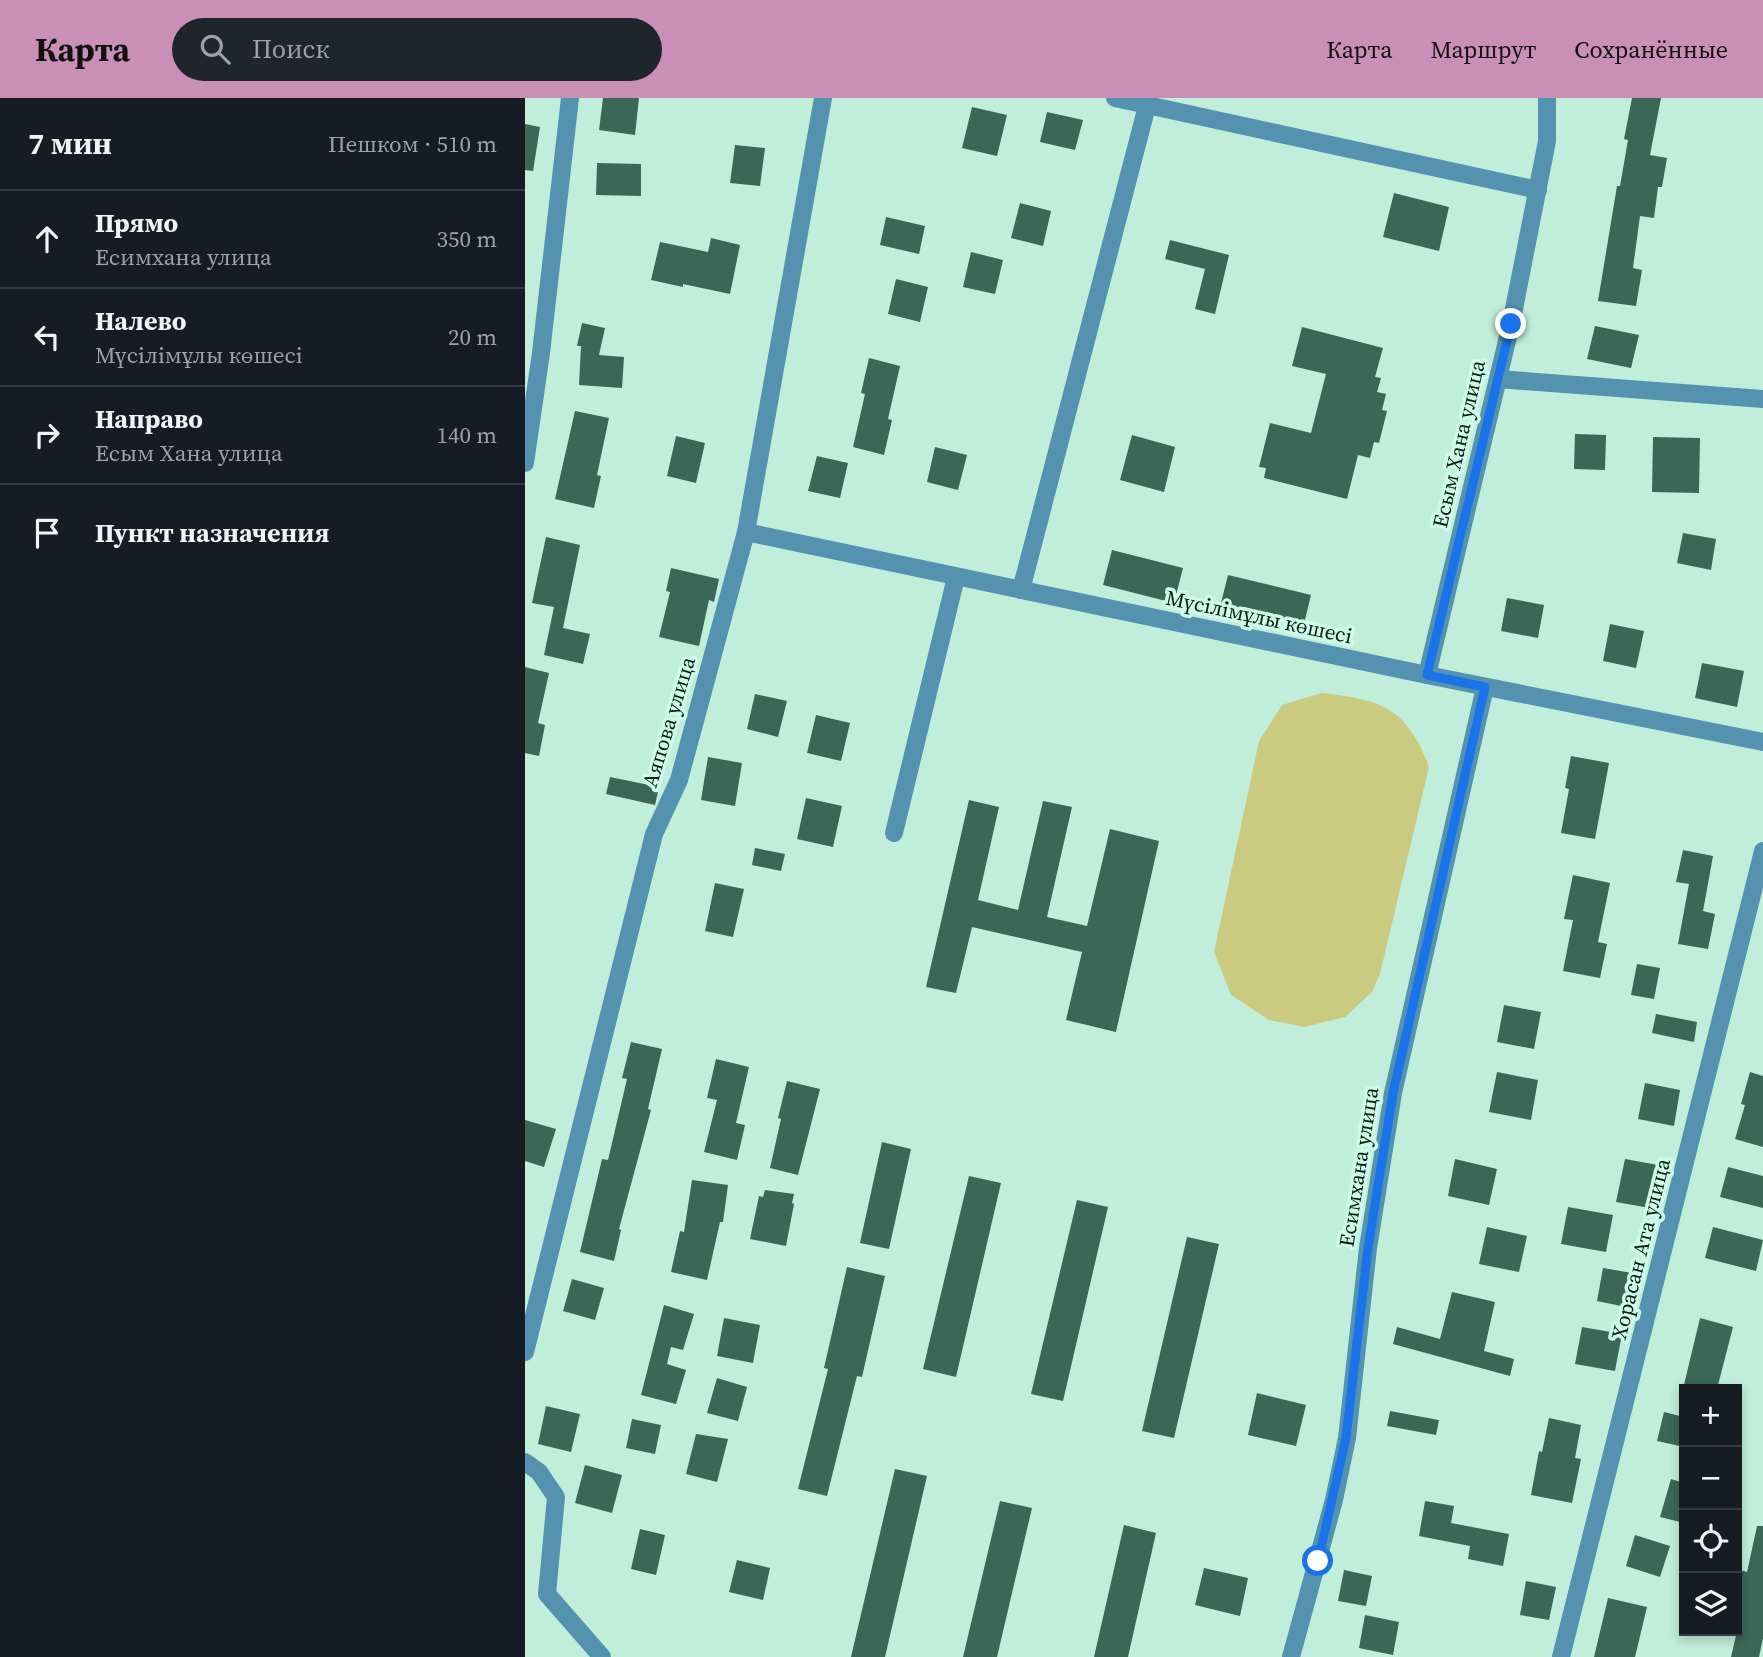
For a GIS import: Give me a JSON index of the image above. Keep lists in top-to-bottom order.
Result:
{
  "streets": {
    "street": [
      "Есым Хана улица",
      "Мүсілімұлы көшесі",
      "Аяпова улица",
      "Есимхана улица",
      "Хорасан Ата улица"
    ]
  },
  "crossings": [
    ["Есым Хана улица", "Мүсілімұлы көшесі"],
    ["Мүсілімұлы көшесі", "Аяпова улица"],
    ["Мүсілімұлы көшесі", "Есимхана улица"]
  ],
  "page": {
    "header": "Карта",
    "search": "Поиск",
    "nav": ["Карта", "Маршрут", "Сохранённые"],
    "heading": ["7 мин", "Пешком · 510 m"],
    "list": [
      ["Прямо", "Есимхана улица", "350 m"],
      ["Налево", "Мүсілімұлы көшесі", "20 m"],
      ["Направо", "Есым Хана улица", "140 m"],
      "Пункт назначения"
    ],
    "map_buttons": ["+", "−"]
  }
}
